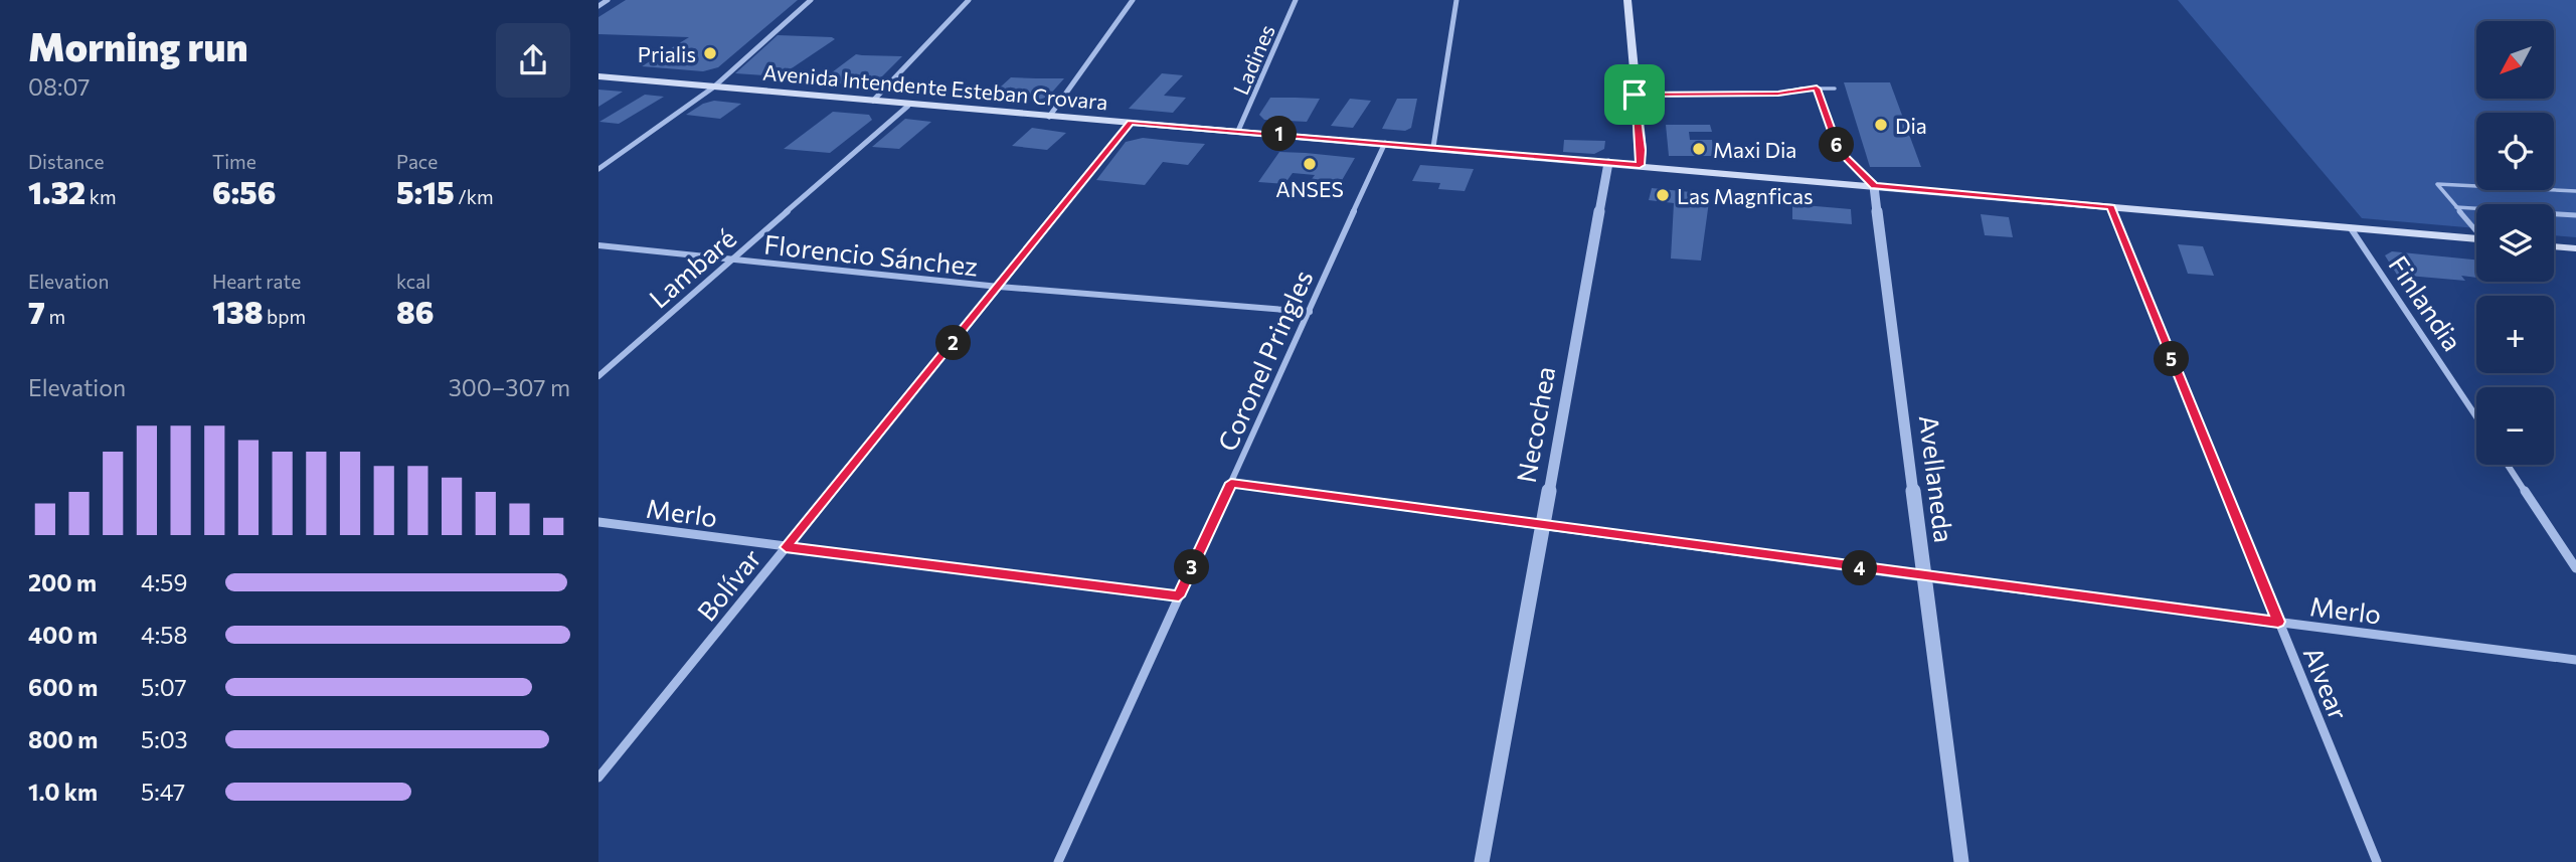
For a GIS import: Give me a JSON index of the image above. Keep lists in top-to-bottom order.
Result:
{
  "streets": {
    "main road": ["Avenida Intendente Esteban Crovara"],
    "street": [
      "Ladines",
      "Florencio Sánchez",
      "Lambaré",
      "Finlandia",
      "Coronel Pringles",
      "Necochea",
      "Avellaneda",
      "Merlo",
      "Bolívar",
      "Alvear"
    ]
  },
  "crossings": [
    ["Ladines", "Avenida Intendente Esteban Crovara"],
    ["Avenida Intendente Esteban Crovara", "Lambaré"],
    ["Avenida Intendente Esteban Crovara", "Finlandia"],
    ["Avenida Intendente Esteban Crovara", "Coronel Pringles"],
    ["Avenida Intendente Esteban Crovara", "Necochea"],
    ["Avenida Intendente Esteban Crovara", "Avellaneda"],
    ["Avenida Intendente Esteban Crovara", "Bolívar"],
    ["Avenida Intendente Esteban Crovara", "Alvear"],
    ["Florencio Sánchez", "Lambaré"],
    ["Florencio Sánchez", "Coronel Pringles"],
    ["Florencio Sánchez", "Bolívar"],
    ["Coronel Pringles", "Merlo"],
    ["Necochea", "Merlo"],
    ["Avellaneda", "Merlo"],
    ["Merlo", "Bolívar"],
    ["Merlo", "Alvear"]
  ],
  "places": [
    "Prialis",
    "Dia",
    "Maxi Dia",
    "ANSES",
    "Las Magnficas"
  ],
  "north": "bottom left",
  "page": {
    "heading": ["Morning run", "08:07"],
    "map_buttons": ["+", "−"],
    "pins": [
      "1",
      "6",
      "2",
      "5",
      "3",
      "4"
    ],
    "stats": [
      ["Distance", "1.32 km"],
      ["Time", "6:56"],
      ["Pace", "5:15 /km"],
      ["Elevation", "7 m"],
      ["Heart rate", "138 bpm"],
      ["kcal", "86"]
    ],
    "chart": ["Elevation", "300–307 m"],
    "list": [
      {
        "name": "200 m",
        "note": "4:59"
      },
      {
        "name": "400 m",
        "note": "4:58"
      },
      {
        "name": "600 m",
        "note": "5:07"
      },
      {
        "name": "800 m",
        "note": "5:03"
      },
      {
        "name": "1.0 km",
        "note": "5:47"
      }
    ]
  }
}
